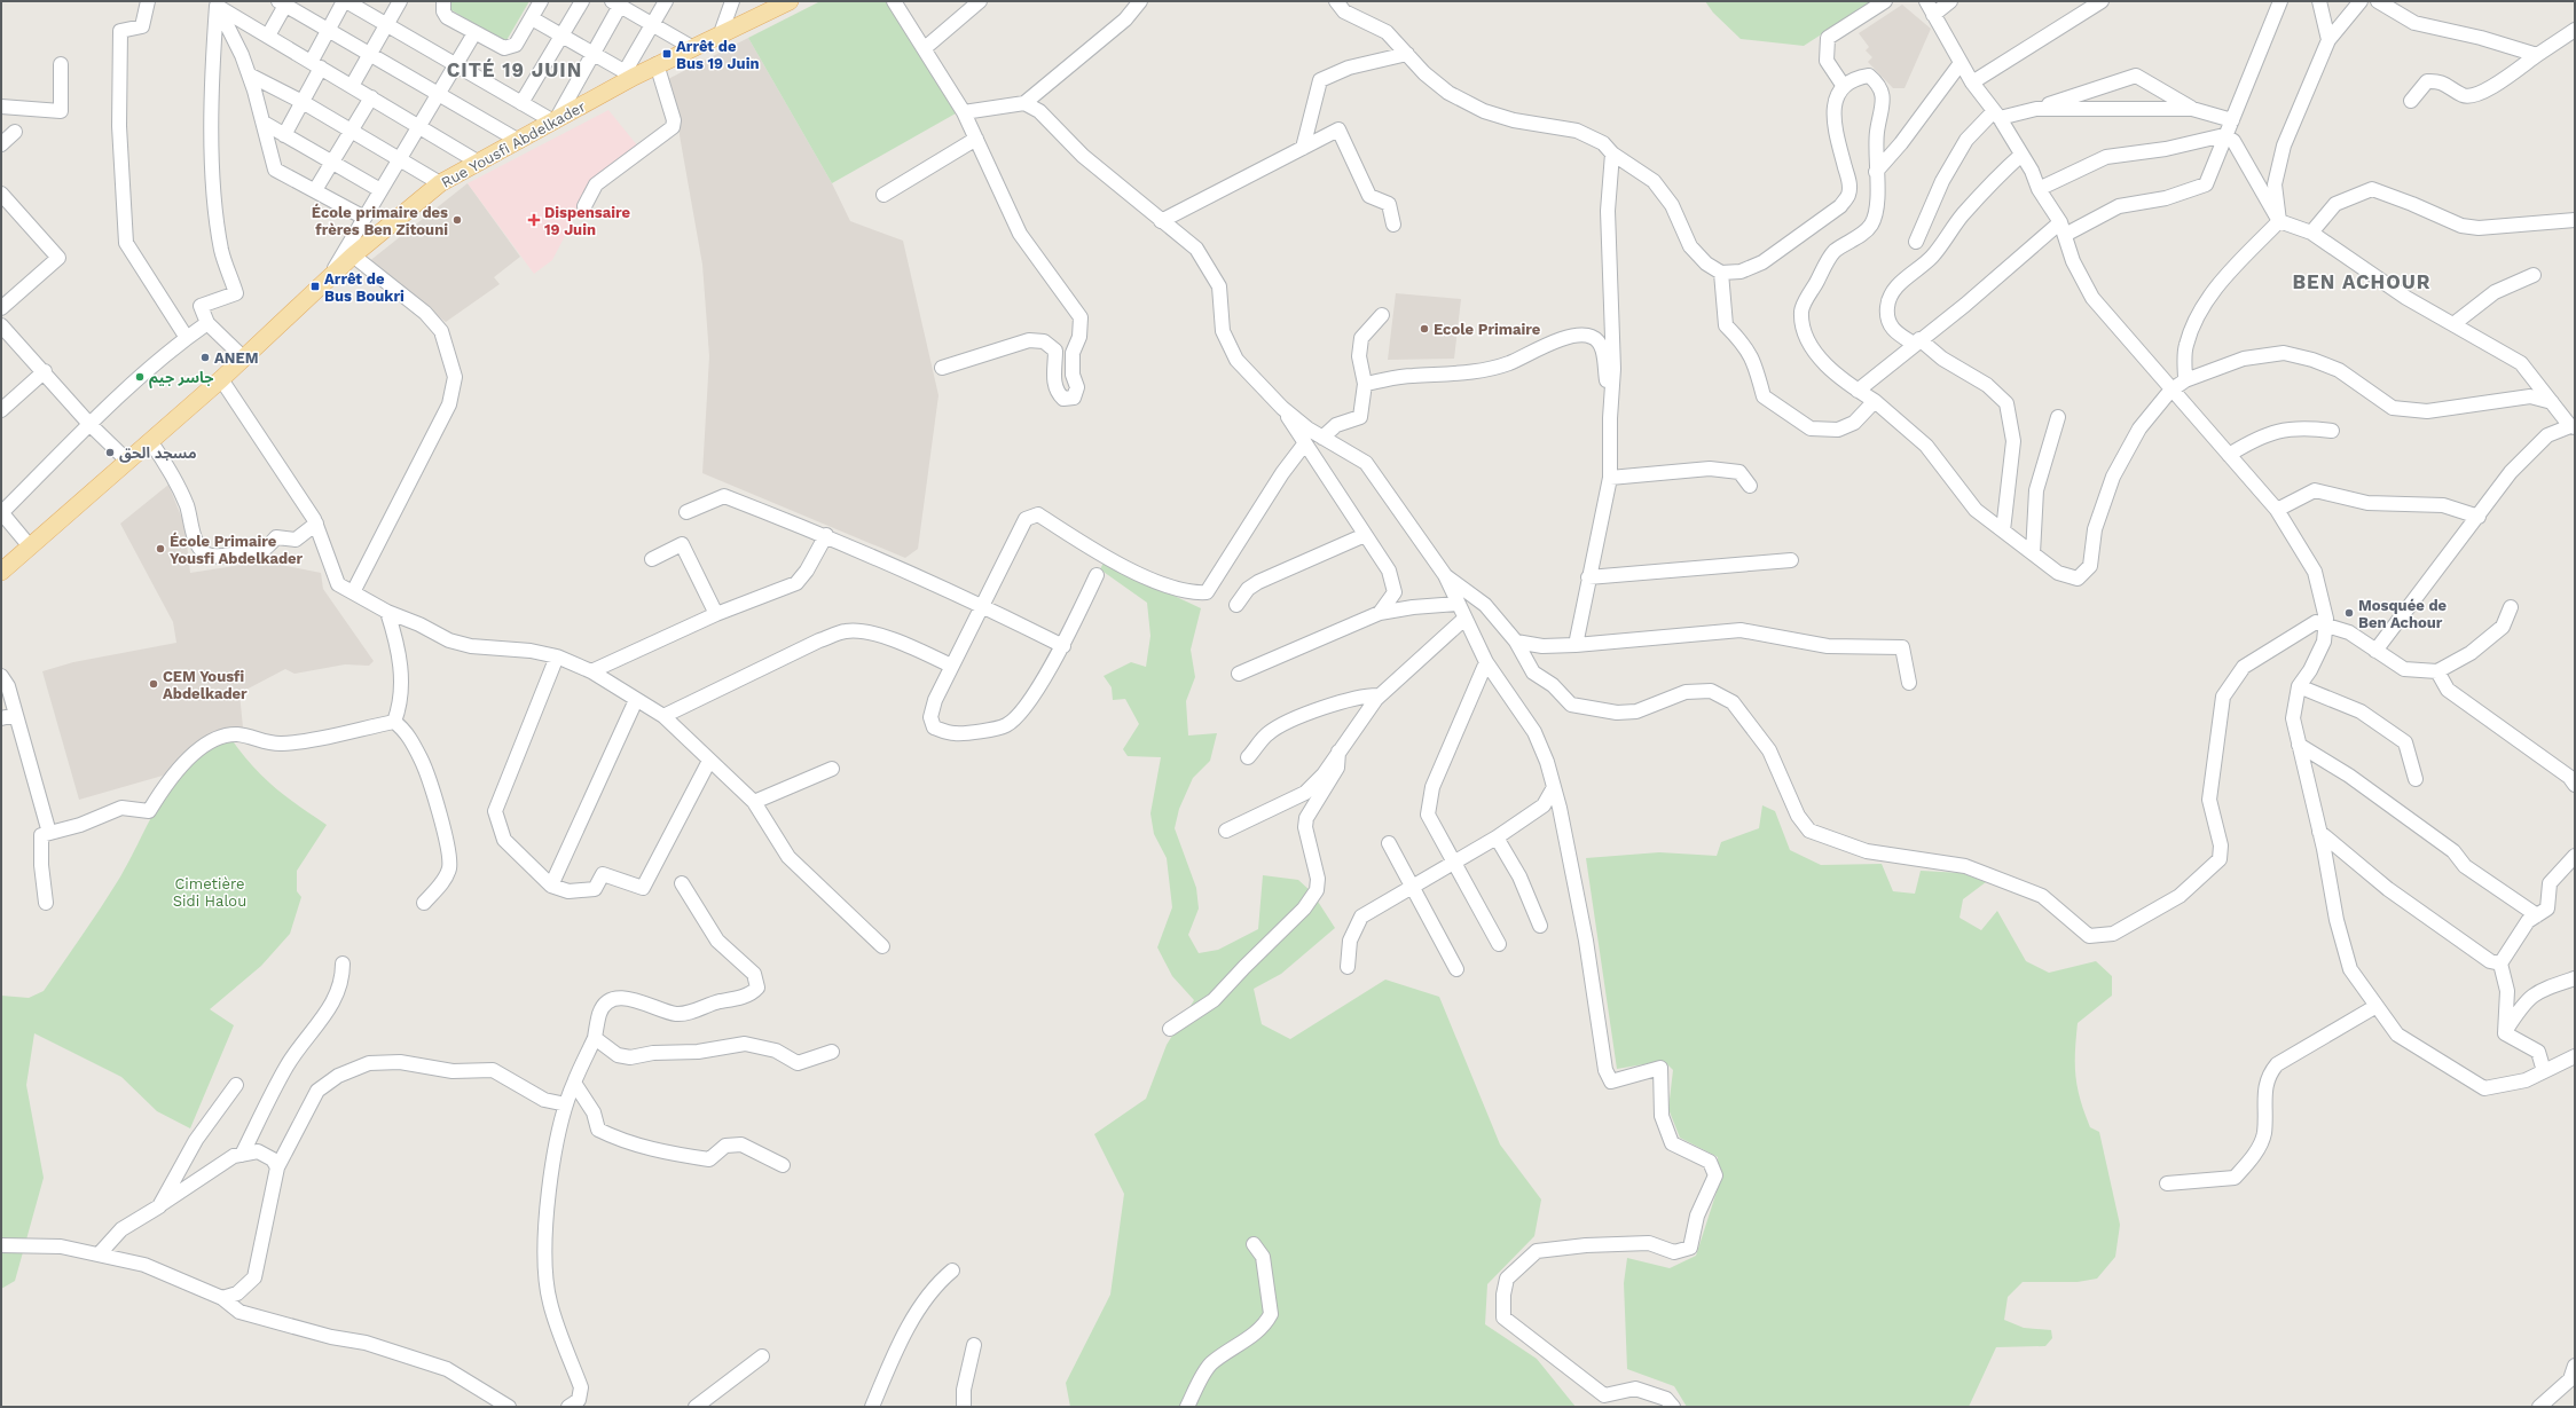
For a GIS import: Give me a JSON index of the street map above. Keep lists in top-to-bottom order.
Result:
{
  "streets": {
    "main road": ["Rue Yousfi Abdelkader"]
  },
  "districts": ["CITÉ 19 JUIN", "BEN ACHOUR"],
  "parks": ["Cimetière Sidi Halou"],
  "places": {
    "transit": ["Arrêt de Bus 19 Juin", "Arrêt de Bus Boukri"],
    "other": [
      "École primaire des frères Ben Zitouni",
      "Ecole Primaire",
      "ANEM",
      "جاسر جيم",
      "مسجد الحق",
      "École Primaire Yousfi Abdelkader",
      "Mosquée de Ben Achour",
      "CEM Yousfi Abdelkader"
    ],
    "health": ["Dispensaire 19 Juin"]
  }
}
